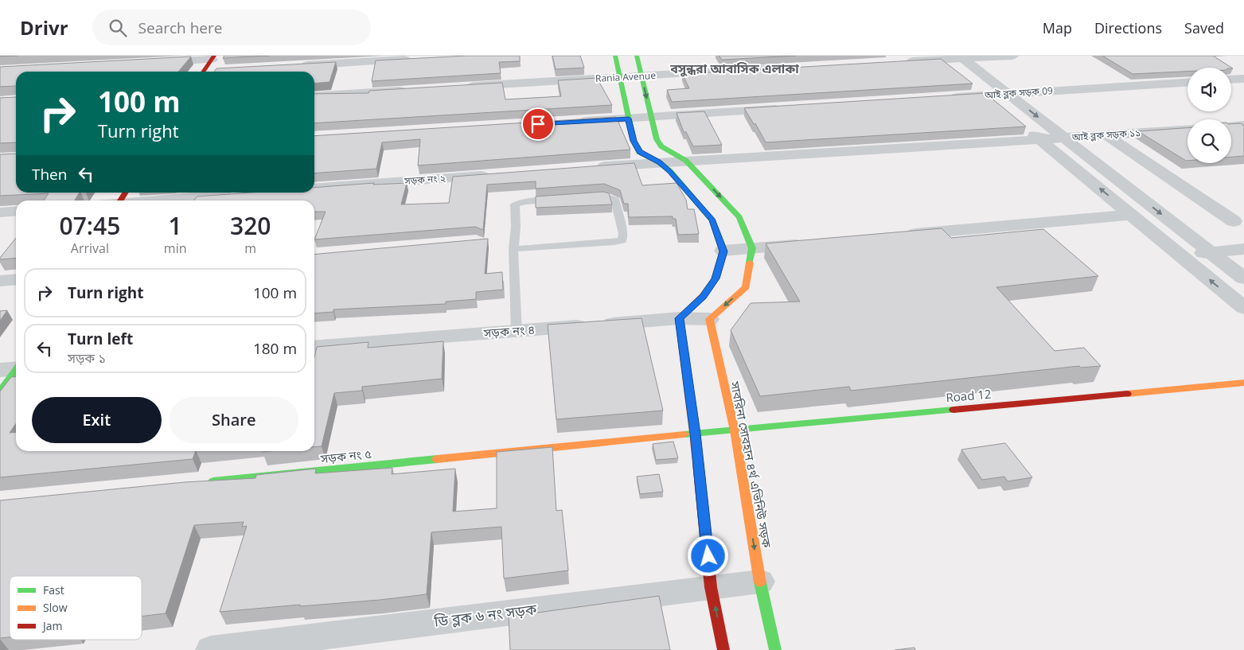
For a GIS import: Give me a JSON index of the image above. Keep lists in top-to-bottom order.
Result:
{
  "streets": {
    "street": [
      "Rania Avenue",
      "আই ব্লক সড়ক 09",
      "আই ব্লক সড়ক ১১",
      "সড়ক নং ২",
      "সড়ক নং ৪",
      "Road 12",
      "সড়ক নং ৫",
      "সাবরিনা সোবহান ৪র্থ এভিনিউ সড়ক",
      "ডি ব্লক ৬ নং সড়ক"
    ]
  },
  "crossings": [
    ["সড়ক নং ৪", "সাবরিনা সোবহান ৪র্থ এভিনিউ সড়ক"],
    ["Road 12", "সড়ক নং ৫"],
    ["Road 12", "সাবরিনা সোবহান ৪র্থ এভিনিউ সড়ক"],
    ["সাবরিনা সোবহান ৪র্থ এভিনিউ সড়ক", "ডি ব্লক ৬ নং সড়ক"]
  ],
  "districts": ["বসুন্ধরা আবাসিক এলাকা"],
  "legend": ["Fast", "Slow", "Jam"],
  "page": {
    "header": "Drivr",
    "search": "Search here",
    "nav": ["Map", "Directions", "Saved"],
    "turn": ["100 m", "Turn right"],
    "then": "Then",
    "eta": [
      "07:45",
      "Arrival",
      "1",
      "min",
      "320",
      "m"
    ],
    "list": [
      {
        "name": "Turn right",
        "value": "100 m"
      },
      {
        "name": "Turn left",
        "note": "সড়ক ১",
        "value": "180 m"
      }
    ],
    "buttons": ["Exit", "Share"]
  }
}
